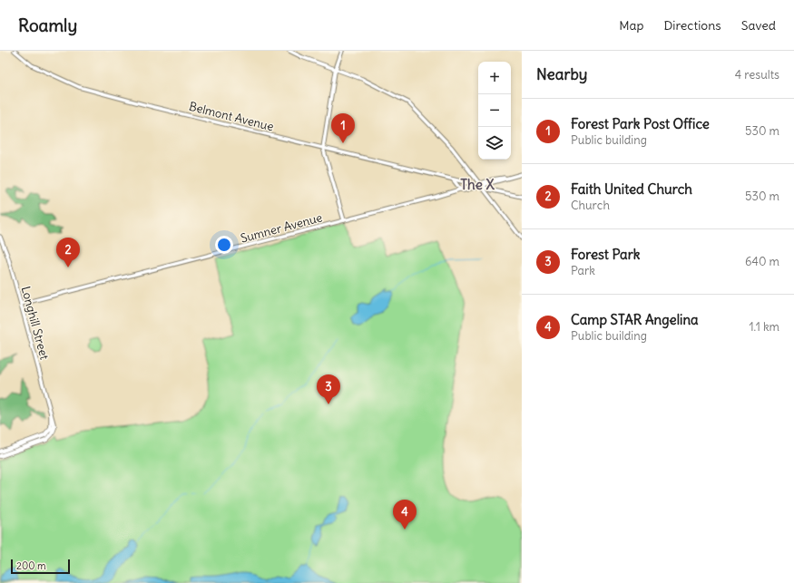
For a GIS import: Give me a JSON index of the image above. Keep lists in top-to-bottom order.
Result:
{
  "streets": {
    "main road": ["Belmont Avenue", "Sumner Avenue", "Longhill Street"]
  },
  "crossings": [
    ["Belmont Avenue", "Sumner Avenue"],
    ["Sumner Avenue", "Longhill Street"]
  ],
  "districts": ["The X"],
  "scale_bar": "200 m",
  "page": {
    "header": "Roamly",
    "nav": ["Map", "Directions", "Saved"],
    "heading": ["Nearby", "4 results"],
    "map_buttons": ["+", "−"],
    "list": [
      {
        "mark": "1",
        "name": "Forest Park Post Office",
        "note": "Public building",
        "value": "530 m"
      },
      {
        "mark": "2",
        "name": "Faith United Church",
        "note": "Church",
        "value": "530 m"
      },
      {
        "mark": "3",
        "name": "Forest Park",
        "note": "Park",
        "value": "640 m"
      },
      {
        "mark": "4",
        "name": "Camp STAR Angelina",
        "note": "Public building",
        "value": "1.1 km"
      }
    ],
    "pins": [
      "1",
      "2",
      "3",
      "4"
    ],
    "scale": "200 m"
  }
}
